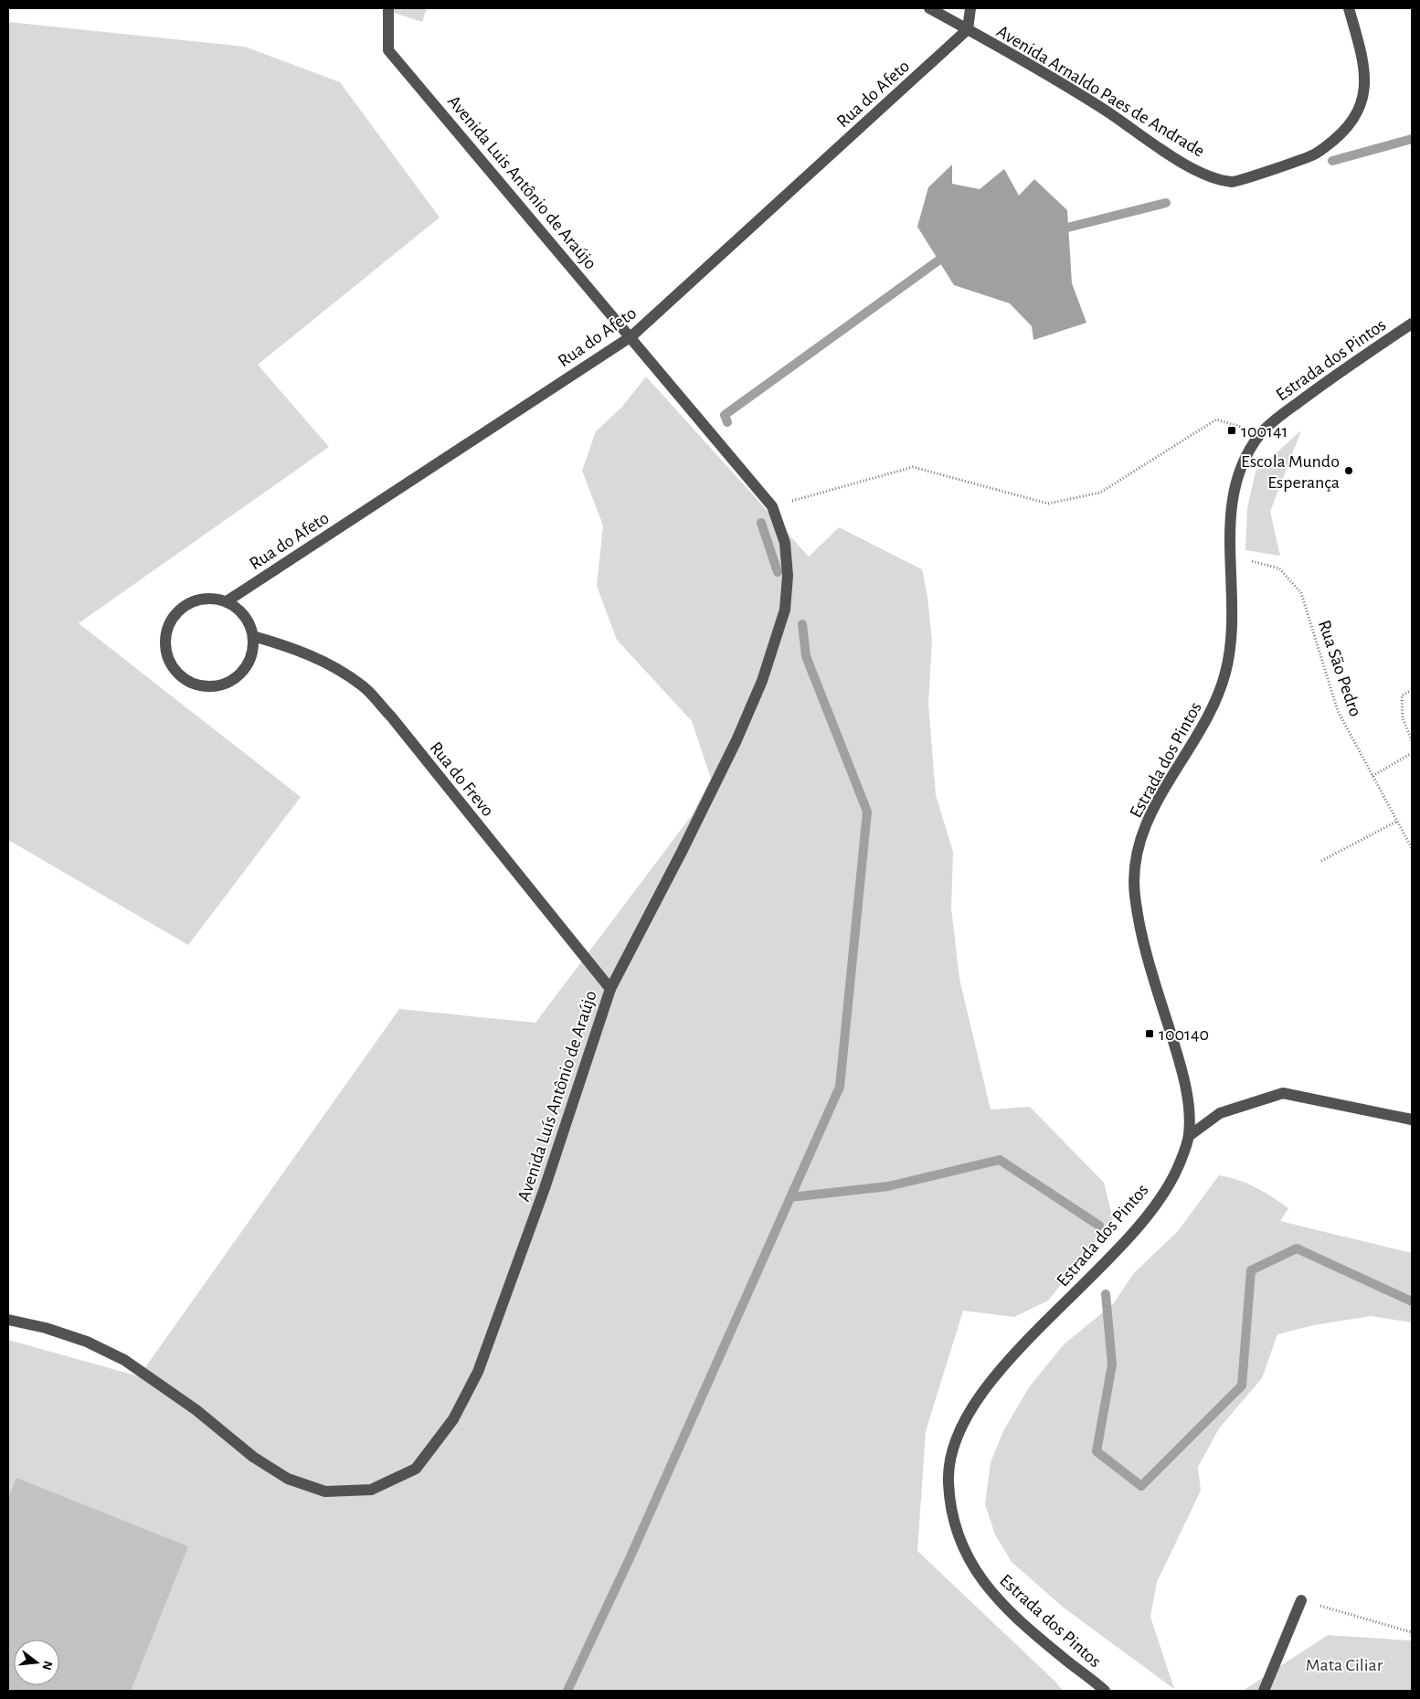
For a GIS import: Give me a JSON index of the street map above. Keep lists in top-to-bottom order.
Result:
{
  "streets": {
    "street": [
      "Avenida Arnaldo Paes de Andrade",
      "Rua do Afeto",
      "Avenida Luis Antônio de Araújo",
      "Estrada dos Pintos",
      "Rua do Frevo",
      "Avenida Luís Antônio de Araújo"
    ],
    "path": ["Rua São Pedro"]
  },
  "crossings": [
    ["Avenida Arnaldo Paes de Andrade", "Rua do Afeto"],
    ["Rua do Afeto", "Avenida Luis Antônio de Araújo"],
    ["Rua do Afeto", "Rua do Frevo"],
    ["Rua do Afeto", "Avenida Luís Antônio de Araújo"],
    ["Avenida Luis Antônio de Araújo", "Avenida Luís Antônio de Araújo"],
    ["Estrada dos Pintos", "Rua São Pedro"],
    ["Rua do Frevo", "Avenida Luís Antônio de Araújo"]
  ],
  "parks": ["Mata Ciliar"],
  "places": {
    "transit": ["100141", "100140"],
    "other": ["Escola Mundo Esperança"]
  },
  "north": "right"
}
